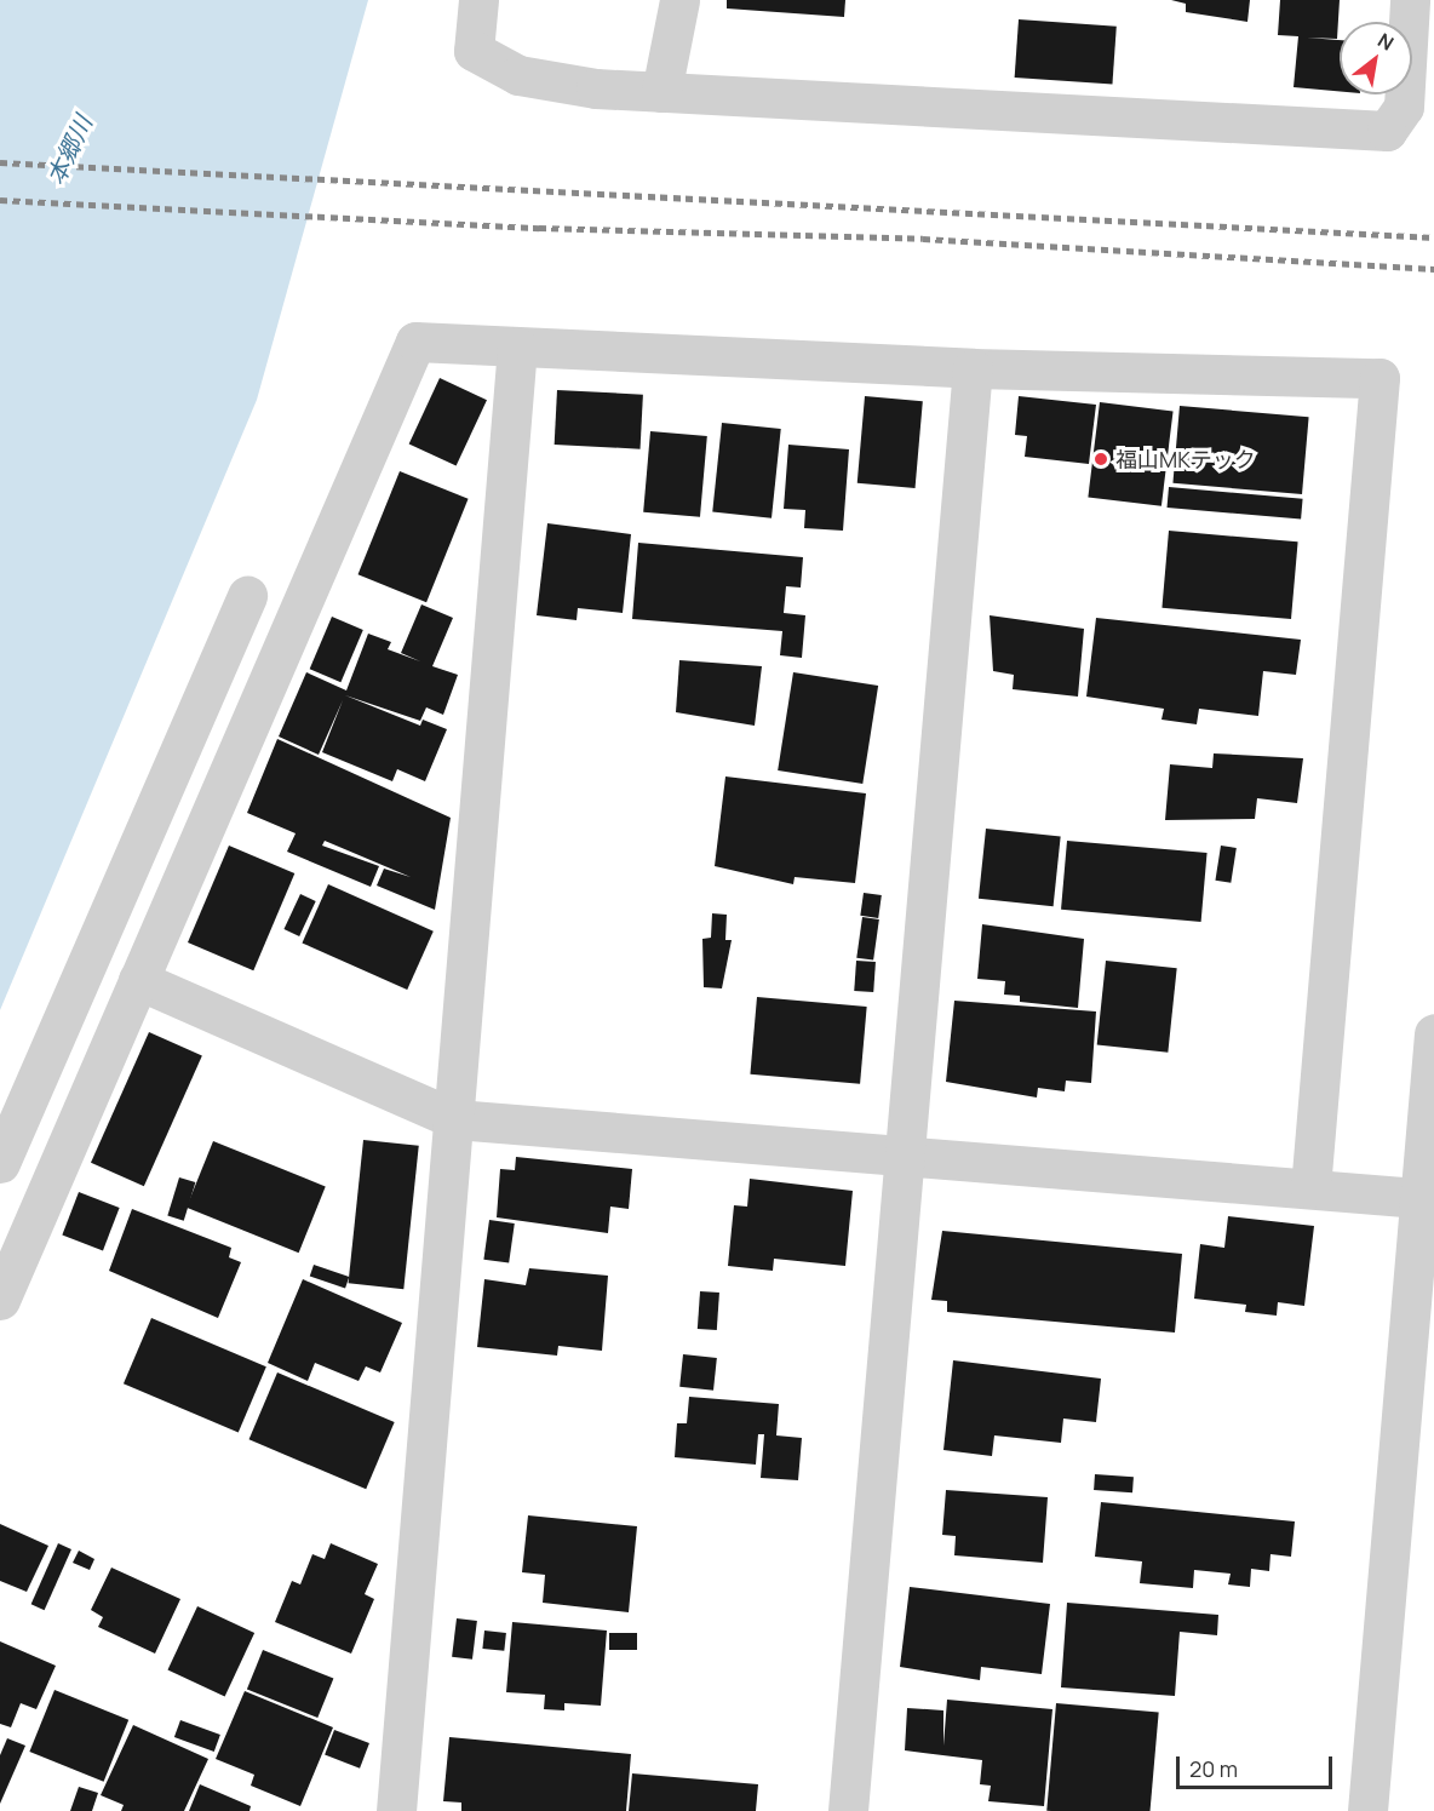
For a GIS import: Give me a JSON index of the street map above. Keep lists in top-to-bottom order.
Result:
{
  "water": ["本郷川"],
  "places": ["福山MKテック"],
  "scale_bar": "20 m",
  "north": "top right"
}
